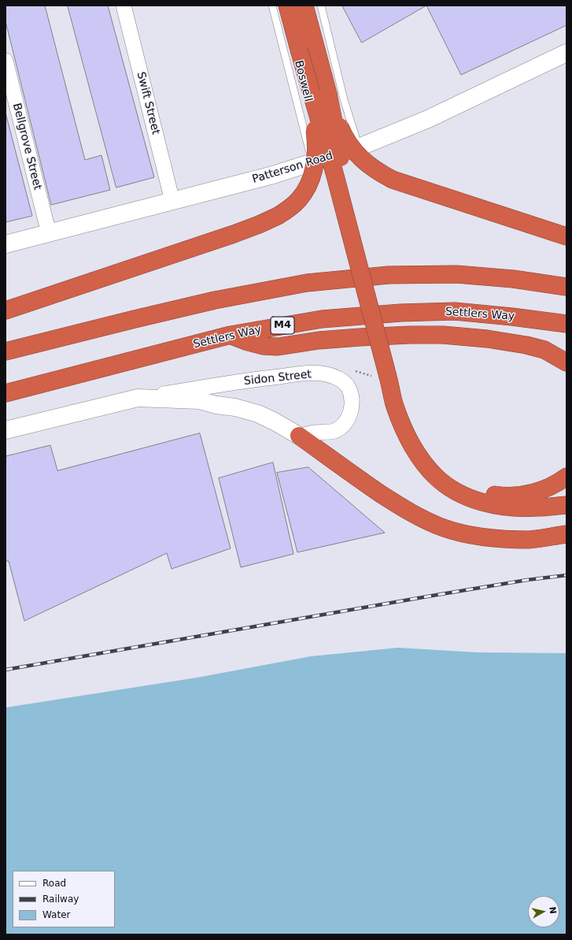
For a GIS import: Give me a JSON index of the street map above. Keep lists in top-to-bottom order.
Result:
{
  "streets": {
    "highway": ["Settlers Way", "M4"],
    "street": [
      "Swift Street",
      "Bellgrove Street",
      "Patterson Road",
      "Sidon Street"
    ],
    "lane": ["Boswell"]
  },
  "crossings": [
    ["Boswell", "Patterson Road"],
    ["Swift Street", "Patterson Road"],
    ["Bellgrove Street", "Patterson Road"]
  ],
  "legend": ["Road", "Railway", "Water"],
  "north": "right"
}
